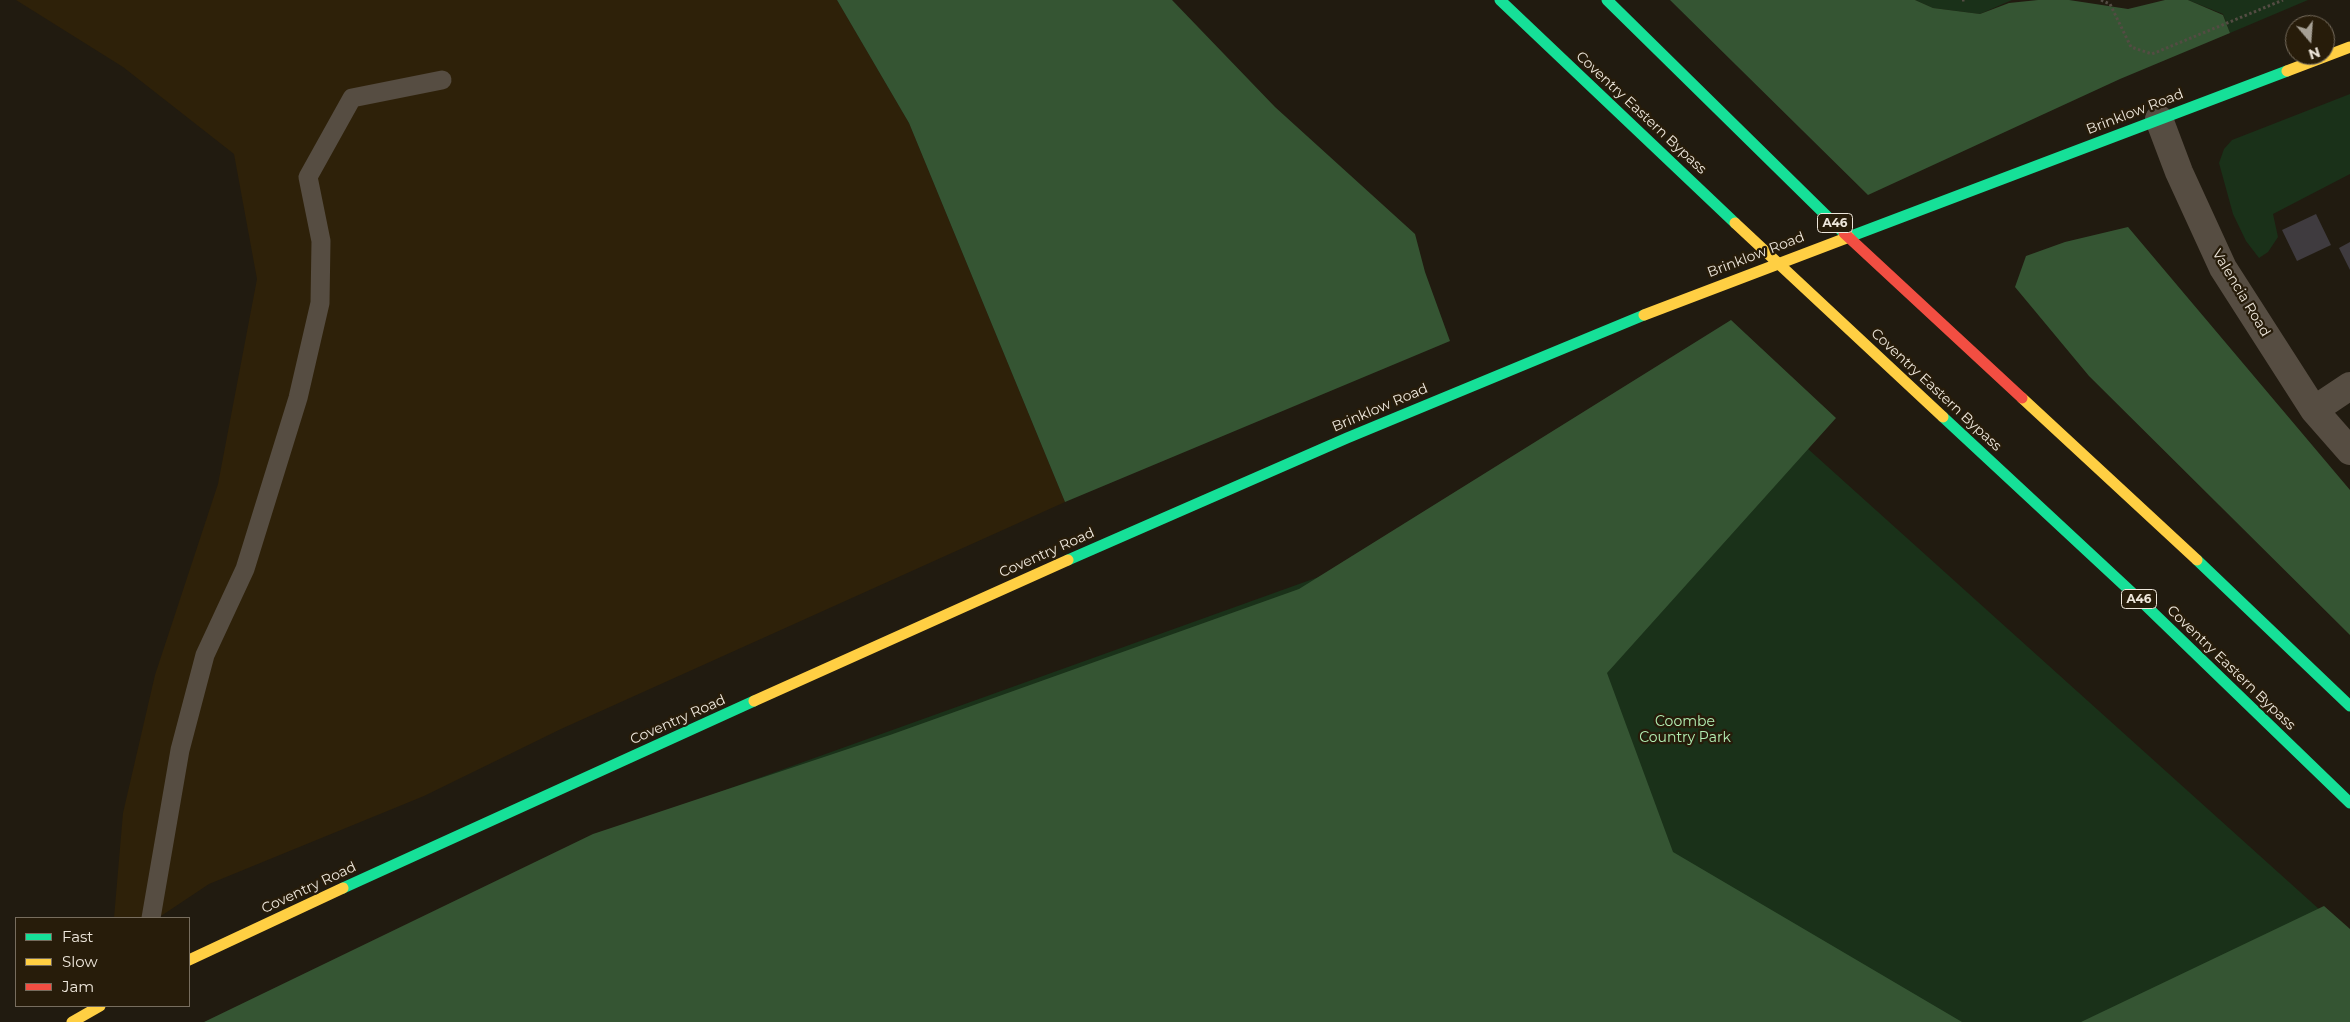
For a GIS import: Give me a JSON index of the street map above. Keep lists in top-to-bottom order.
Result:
{
  "streets": {
    "main road": [
      "Brinklow Road",
      "Coventry Eastern Bypass",
      "A46",
      "Coventry Road"
    ],
    "street": ["Valencia Road"]
  },
  "crossings": [
    ["Brinklow Road", "Valencia Road"],
    ["Brinklow Road", "Coventry Road"]
  ],
  "parks": ["Coombe Country Park"],
  "legend": ["Fast", "Slow", "Jam"],
  "north": "bottom"
}
